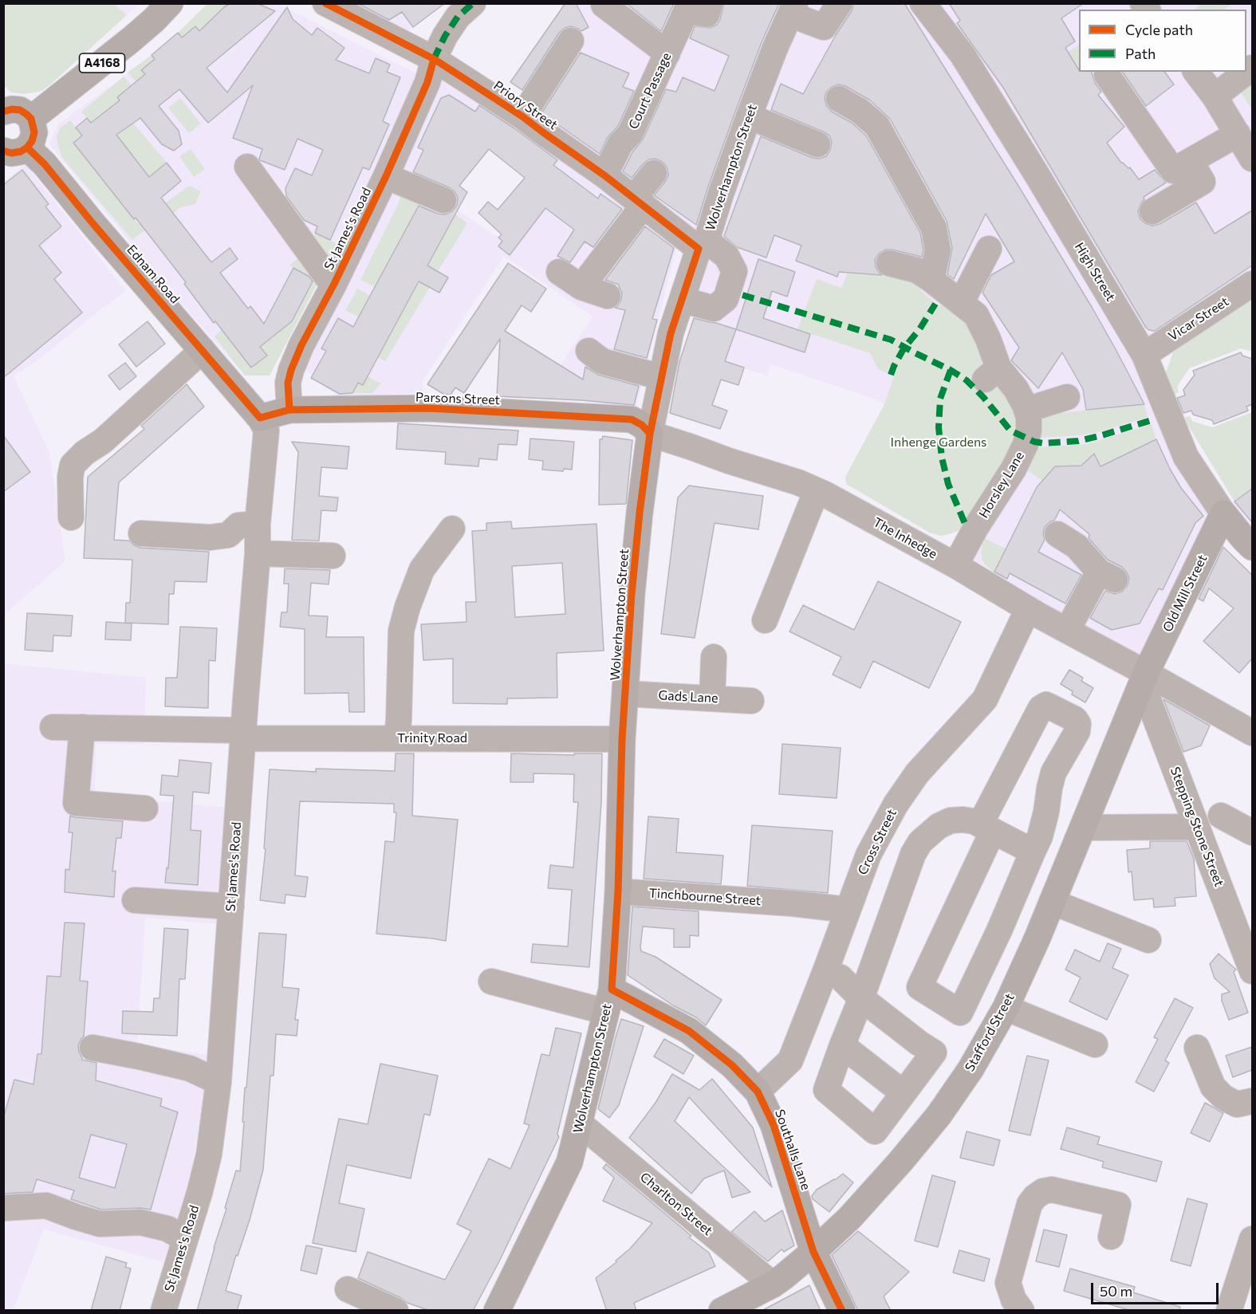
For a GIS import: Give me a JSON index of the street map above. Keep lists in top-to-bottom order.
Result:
{
  "streets": {
    "main road": [
      "A4168",
      "Wolverhampton Street",
      "High Street",
      "Ednam Road",
      "Parsons Street",
      "Old Mill Street",
      "Stafford Street",
      "Southalls Lane"
    ],
    "street": [
      "Court Passage",
      "Priory Street",
      "St James's Road",
      "Vicar Street",
      "Horsley Lane",
      "The Inhedge",
      "Gads Lane",
      "Trinity Road",
      "Stepping Stone Street",
      "Cross Street",
      "Tinchbourne Street",
      "Charlton Street"
    ]
  },
  "crossings": [
    ["Court Passage", "Priory Street"],
    ["Priory Street", "Wolverhampton Street"],
    ["Priory Street", "St James's Road"],
    ["Wolverhampton Street", "Parsons Street"],
    ["Wolverhampton Street", "The Inhedge"],
    ["Wolverhampton Street", "Gads Lane"],
    ["Wolverhampton Street", "Trinity Road"],
    ["Wolverhampton Street", "Tinchbourne Street"],
    ["Wolverhampton Street", "Southalls Lane"],
    ["Wolverhampton Street", "Charlton Street"],
    ["St James's Road", "Ednam Road"],
    ["St James's Road", "Parsons Street"],
    ["St James's Road", "Trinity Road"],
    ["High Street", "Vicar Street"],
    ["High Street", "Old Mill Street"],
    ["Ednam Road", "Parsons Street"],
    ["Parsons Street", "The Inhedge"],
    ["Horsley Lane", "The Inhedge"],
    ["The Inhedge", "Old Mill Street"],
    ["The Inhedge", "Stepping Stone Street"],
    ["The Inhedge", "Cross Street"],
    ["The Inhedge", "Stafford Street"],
    ["Old Mill Street", "Stepping Stone Street"],
    ["Old Mill Street", "Stafford Street"],
    ["Stepping Stone Street", "Stafford Street"],
    ["Cross Street", "Tinchbourne Street"],
    ["Cross Street", "Southalls Lane"],
    ["Stafford Street", "Southalls Lane"],
    ["Stafford Street", "Charlton Street"]
  ],
  "parks": ["Inhenge Gardens"],
  "legend": ["Cycle path", "Path"],
  "scale_bar": "50 m"
}
